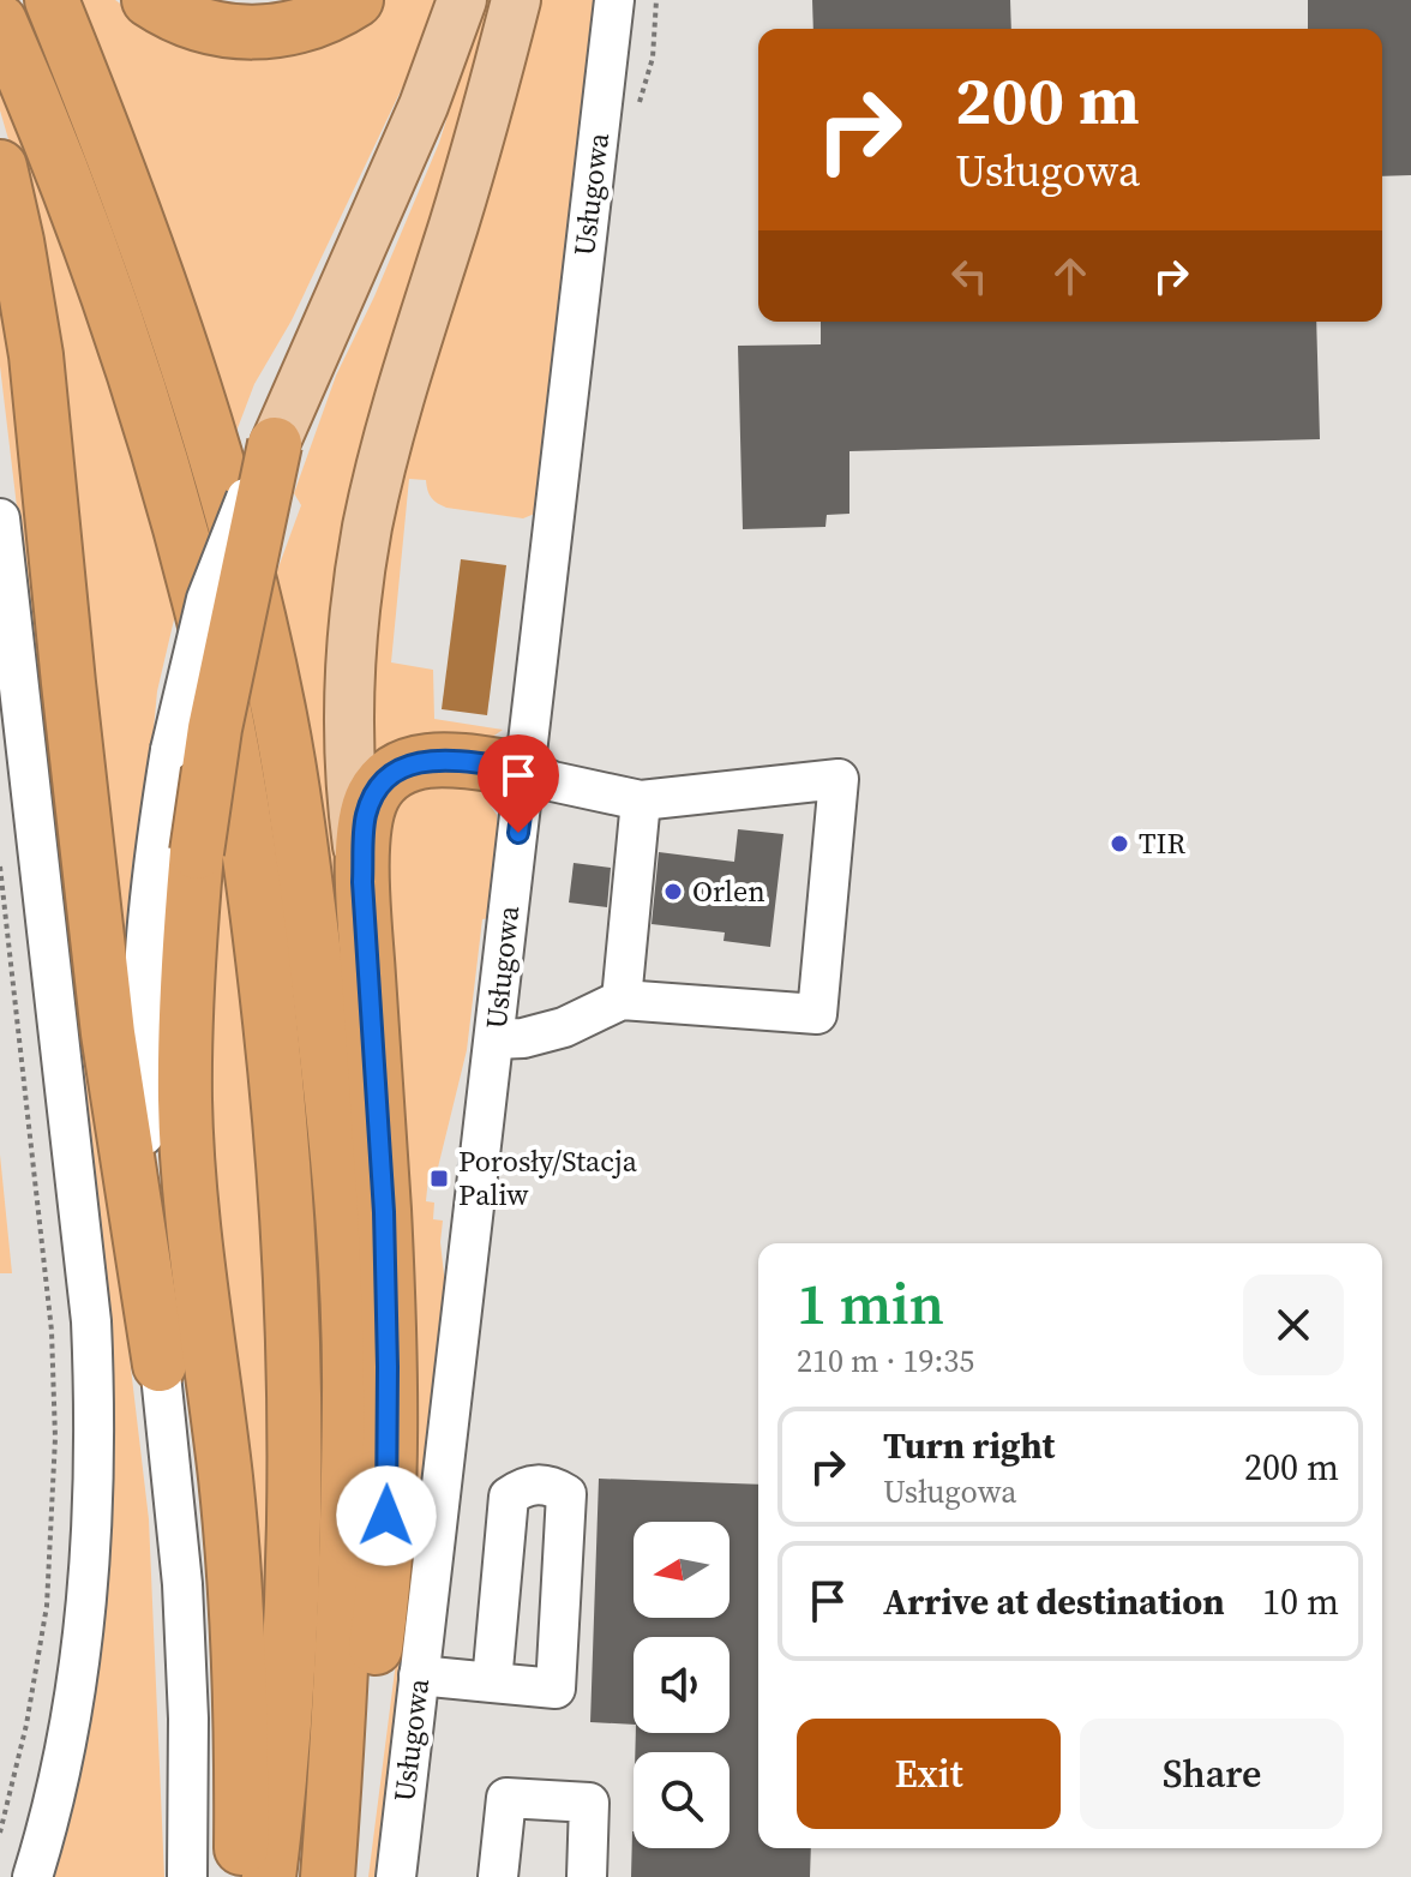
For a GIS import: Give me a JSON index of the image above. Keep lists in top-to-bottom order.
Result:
{
  "streets": {
    "street": ["Usługowa"]
  },
  "places": {
    "other": ["TIR", "Orlen"],
    "transit": ["Porosły/Stacja Paliw"]
  },
  "north": "left",
  "page": {
    "turn": ["200 m", "Usługowa"],
    "heading": ["1 min", "210 m · 19:35"],
    "list": [
      {
        "name": "Turn right",
        "note": "Usługowa",
        "value": "200 m"
      },
      {
        "name": "Arrive at destination",
        "value": "10 m"
      }
    ],
    "buttons": ["Exit", "Share"]
  }
}
